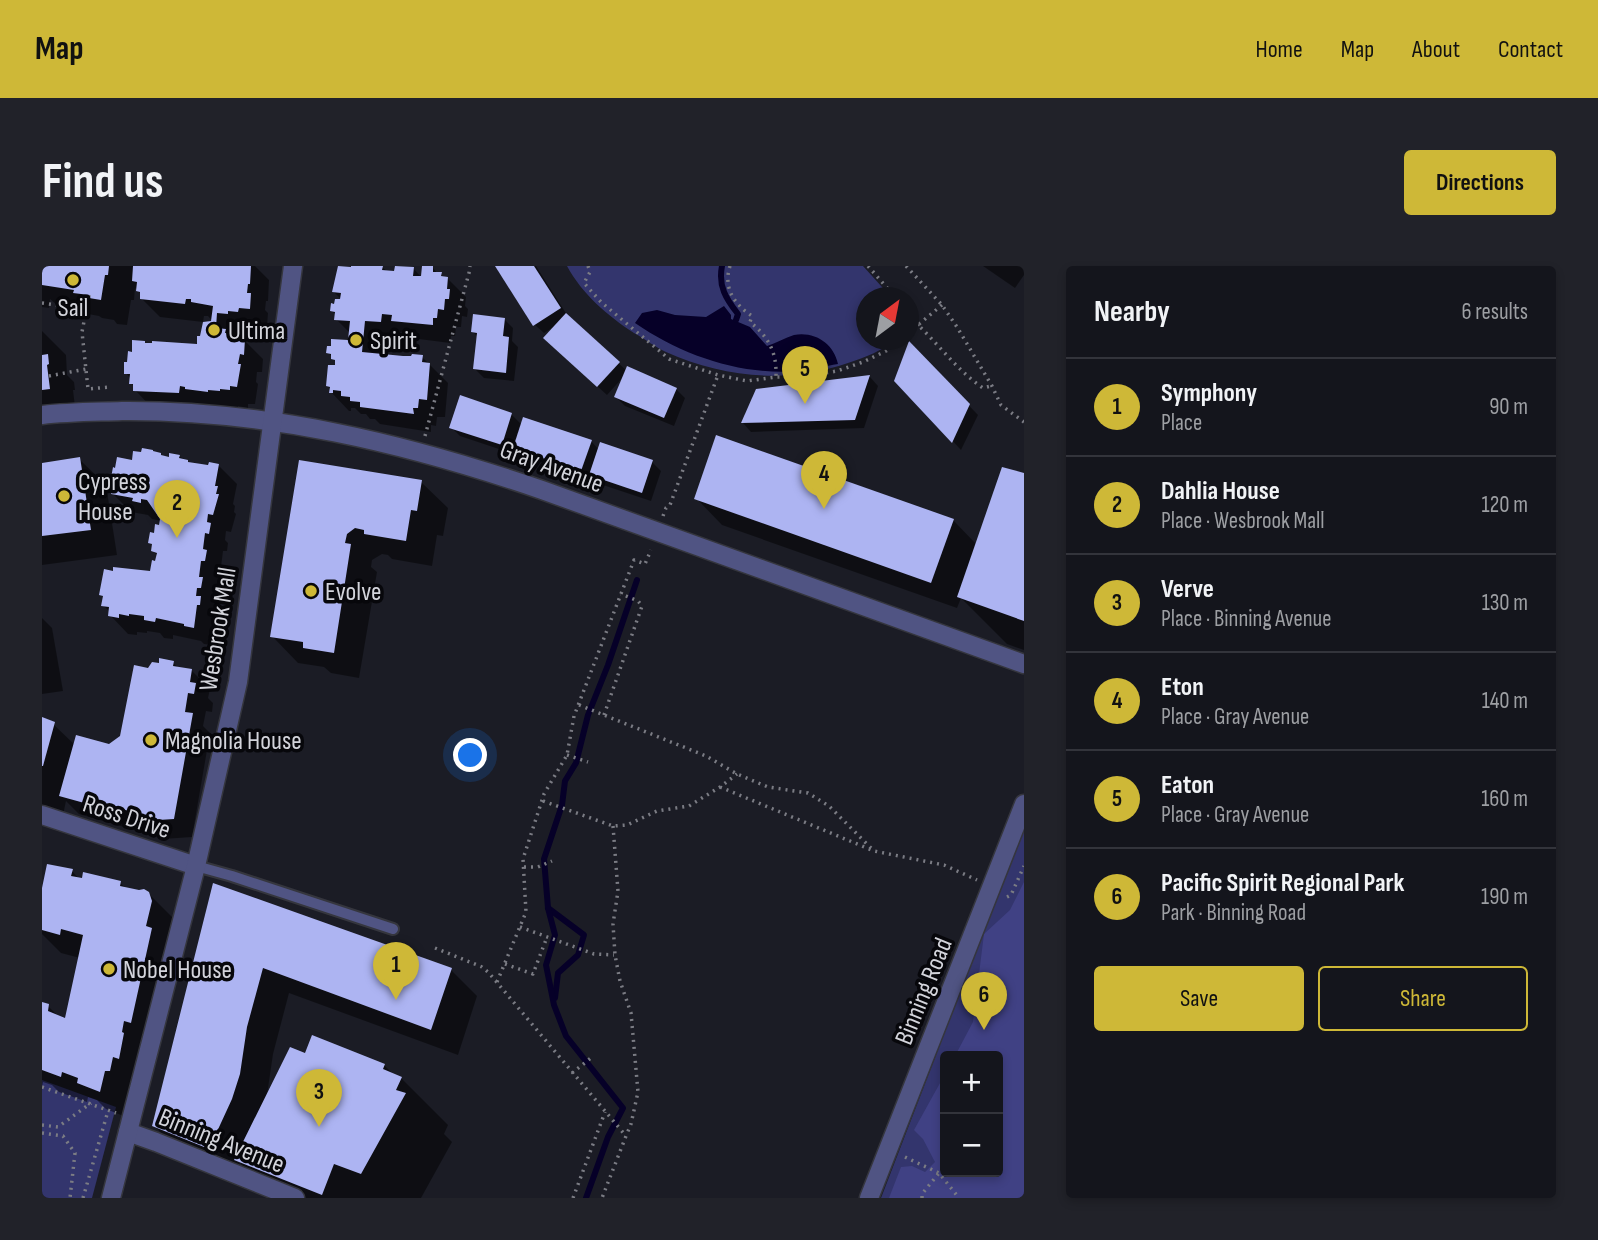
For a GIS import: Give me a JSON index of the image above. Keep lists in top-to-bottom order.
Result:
{
  "streets": {
    "street": [
      "Gray Avenue",
      "Wesbrook Mall",
      "Ross Drive",
      "Binning Road",
      "Binning Avenue"
    ]
  },
  "crossings": [
    ["Gray Avenue", "Wesbrook Mall"],
    ["Wesbrook Mall", "Ross Drive"],
    ["Wesbrook Mall", "Binning Avenue"]
  ],
  "places": [
    "Sail",
    "Ultima",
    "Spirit",
    "Cypress House",
    "Evolve",
    "Magnolia House",
    "Nobel House"
  ],
  "north": "top right",
  "page": {
    "header": "Map",
    "nav": [
      "Home",
      "Map",
      "About",
      "Contact"
    ],
    "buttons": [
      "Directions",
      ["Save", "Share"]
    ],
    "title": "Find us",
    "heading": ["Nearby", "6 results"],
    "pins": [
      "5",
      "4",
      "2",
      "1",
      "6",
      "3"
    ],
    "list": [
      {
        "mark": "1",
        "name": "Symphony",
        "note": "Place",
        "value": "90 m"
      },
      {
        "mark": "2",
        "name": "Dahlia House",
        "note": "Place · Wesbrook Mall",
        "value": "120 m"
      },
      {
        "mark": "3",
        "name": "Verve",
        "note": "Place · Binning Avenue",
        "value": "130 m"
      },
      {
        "mark": "4",
        "name": "Eton",
        "note": "Place · Gray Avenue",
        "value": "140 m"
      },
      {
        "mark": "5",
        "name": "Eaton",
        "note": "Place · Gray Avenue",
        "value": "160 m"
      },
      {
        "mark": "6",
        "name": "Pacific Spirit Regional Park",
        "note": "Park · Binning Road",
        "value": "190 m"
      }
    ],
    "map_buttons": ["+", "−"]
  }
}
